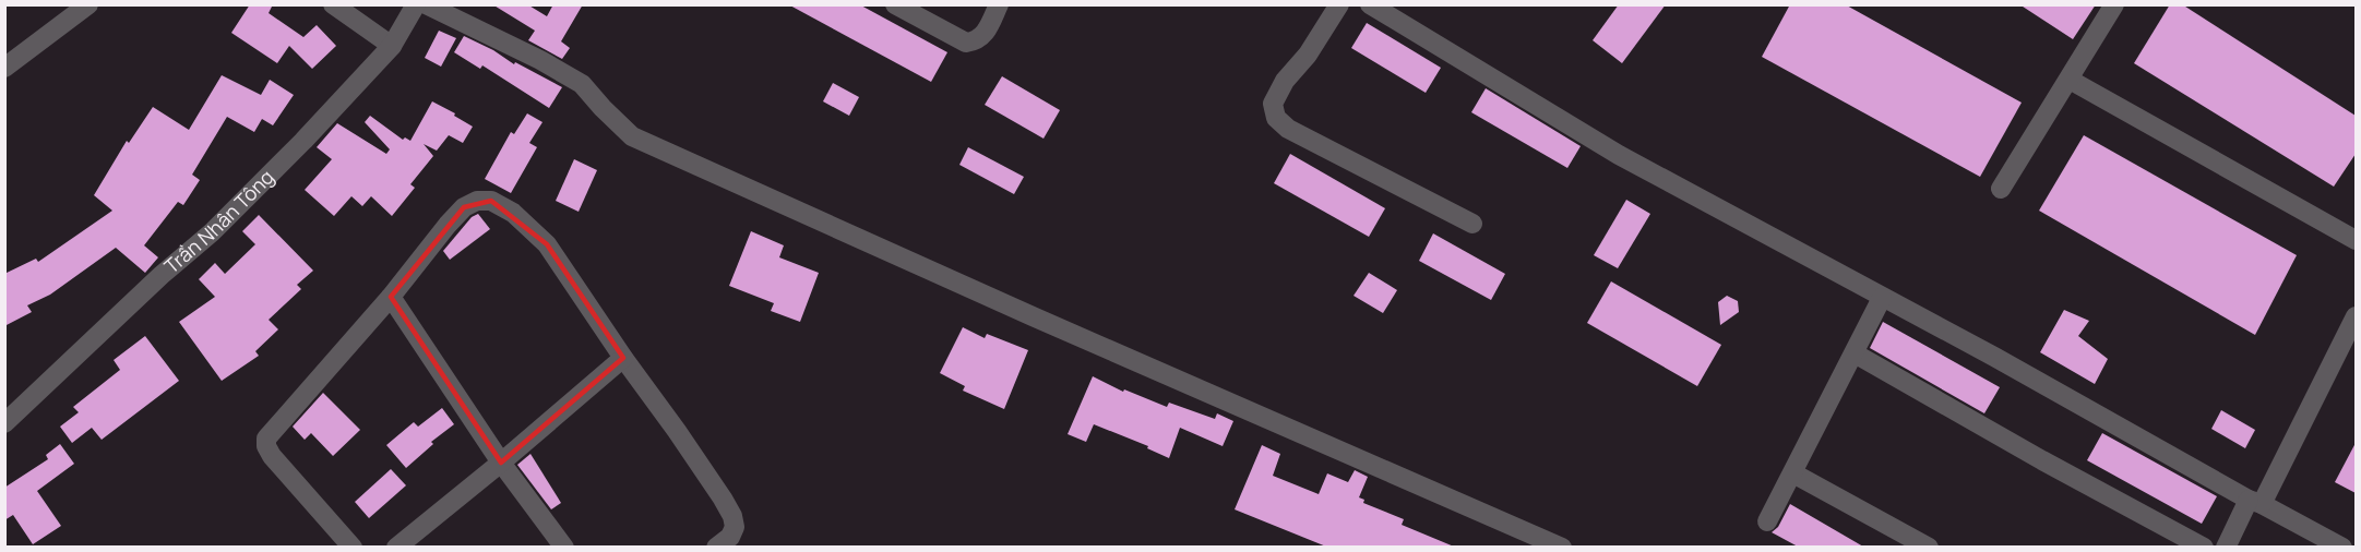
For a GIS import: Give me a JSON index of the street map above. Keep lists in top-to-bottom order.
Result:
{
  "streets": {
    "street": ["Trần Nhân Tông"]
  }
}
